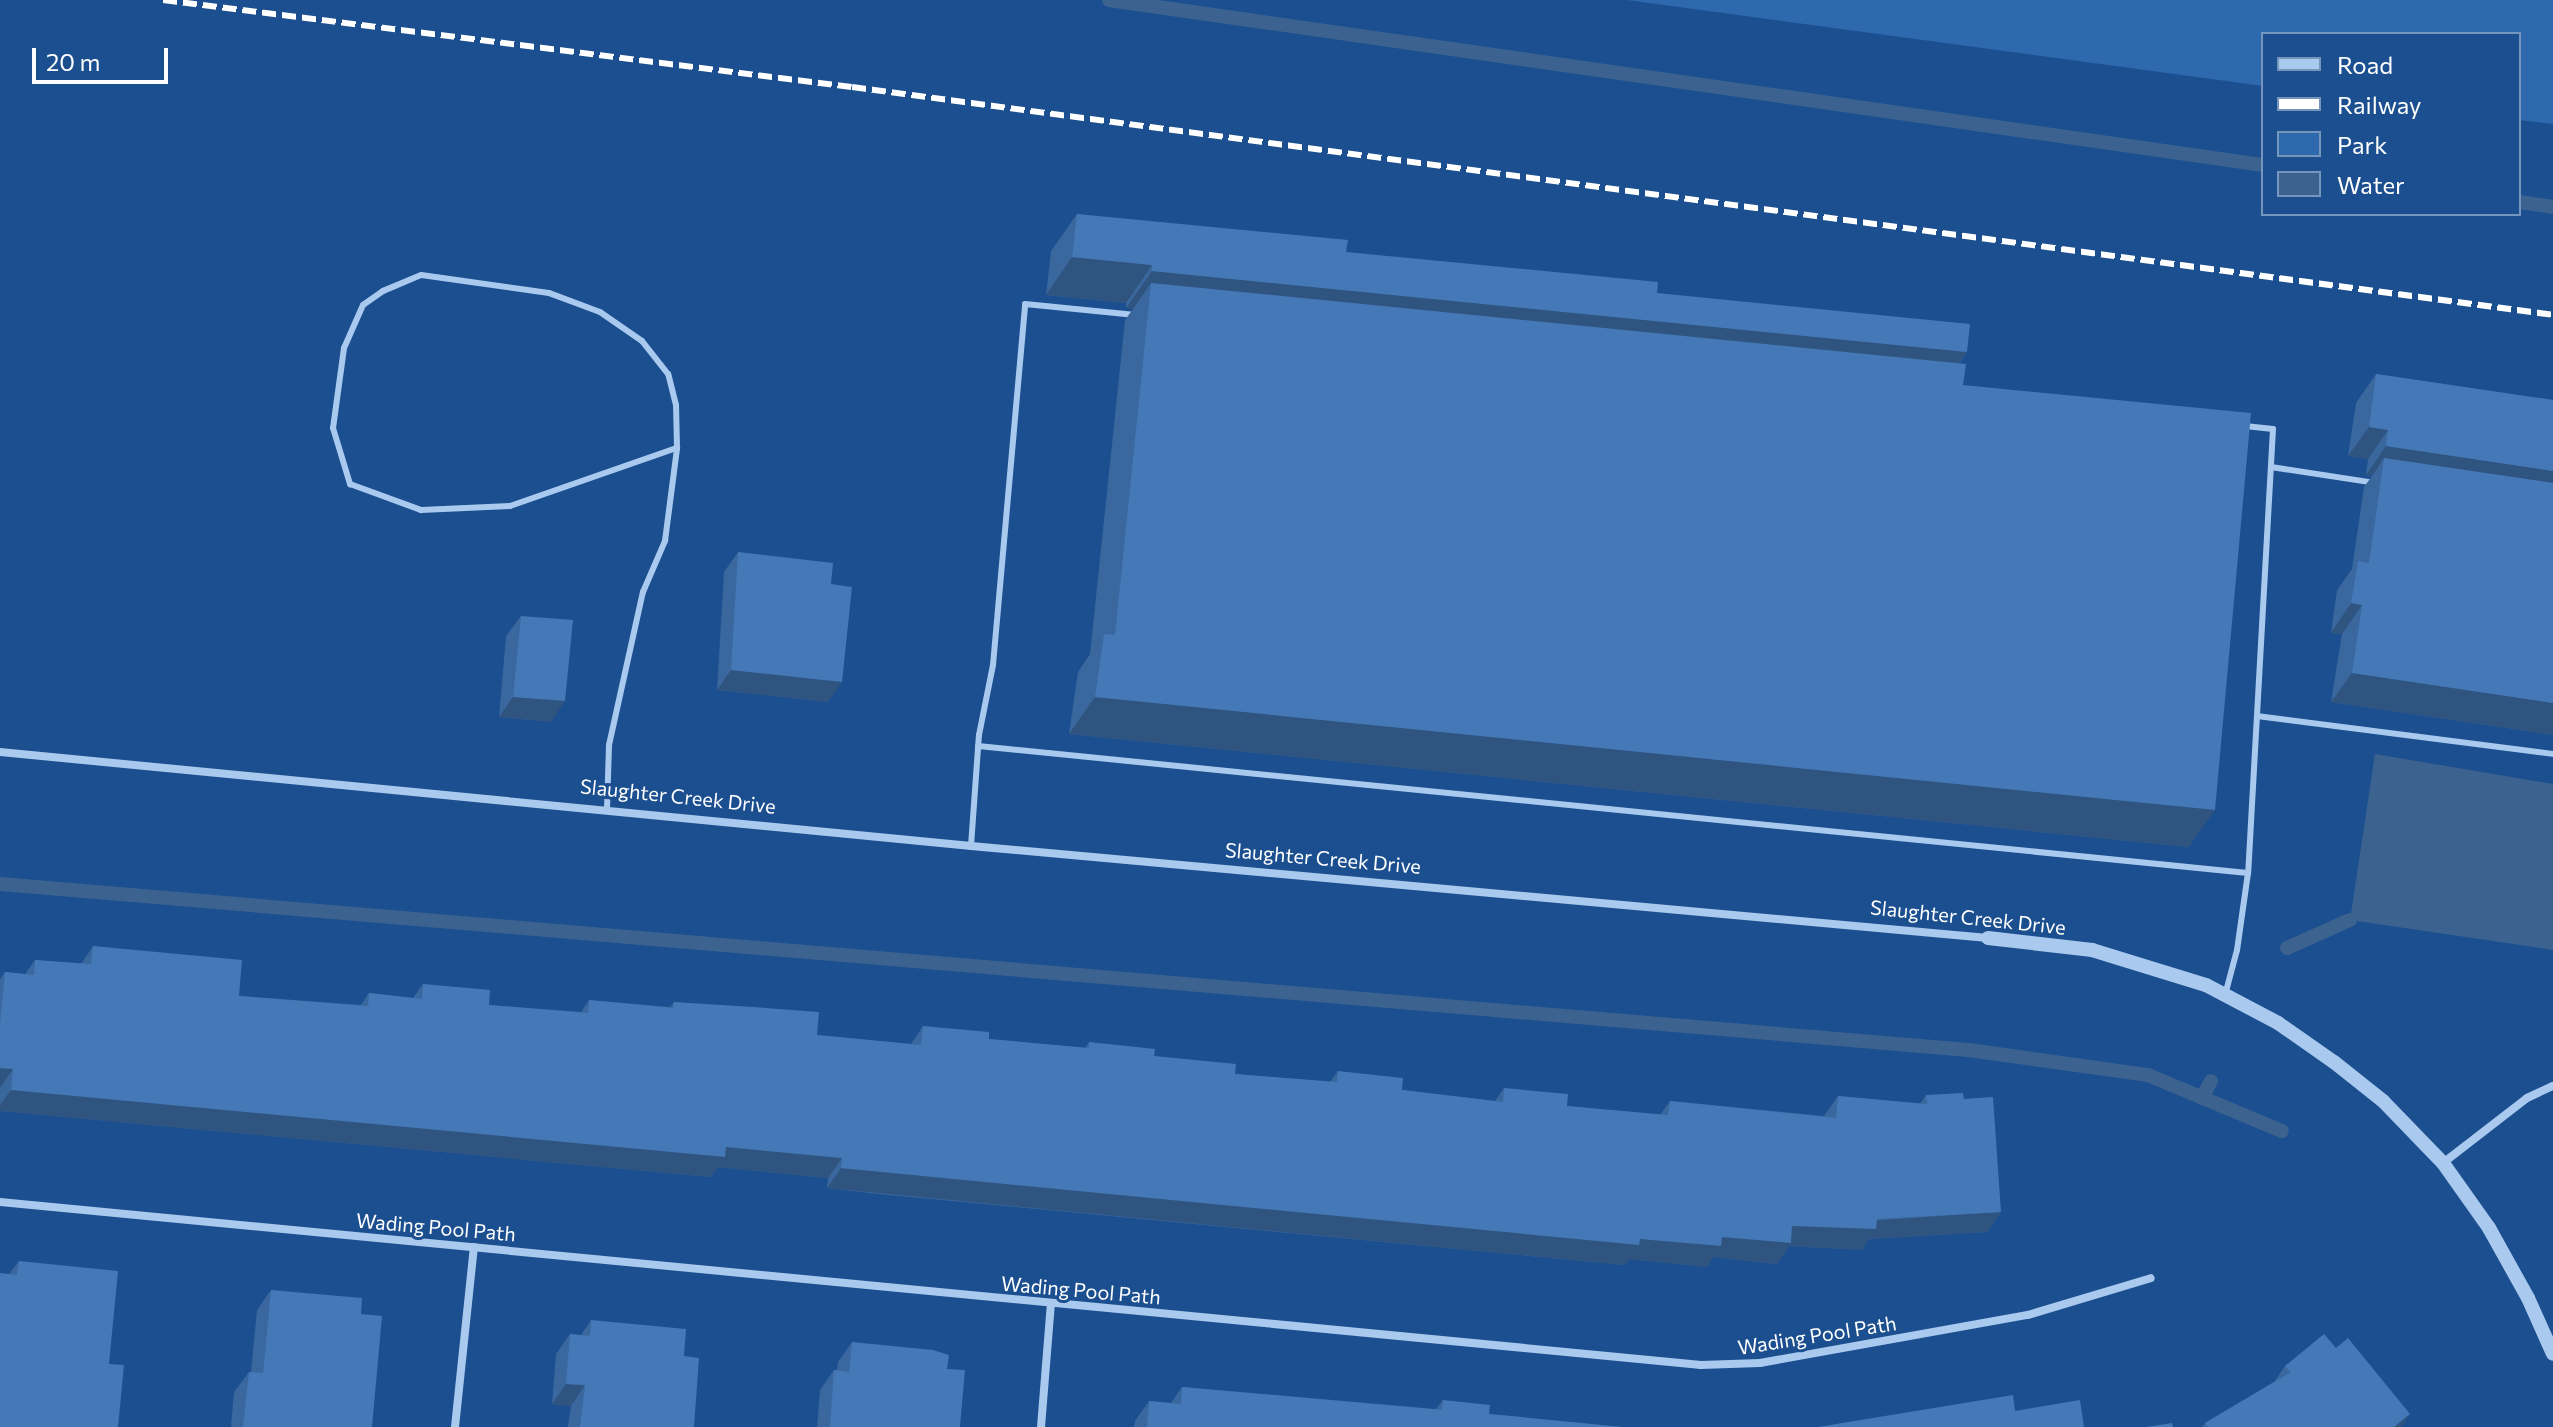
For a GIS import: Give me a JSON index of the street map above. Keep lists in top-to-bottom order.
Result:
{
  "streets": {
    "street": ["Slaughter Creek Drive", "Wading Pool Path"]
  },
  "legend": [
    "Road",
    "Railway",
    "Park",
    "Water"
  ],
  "scale_bar": "20 m"
}
